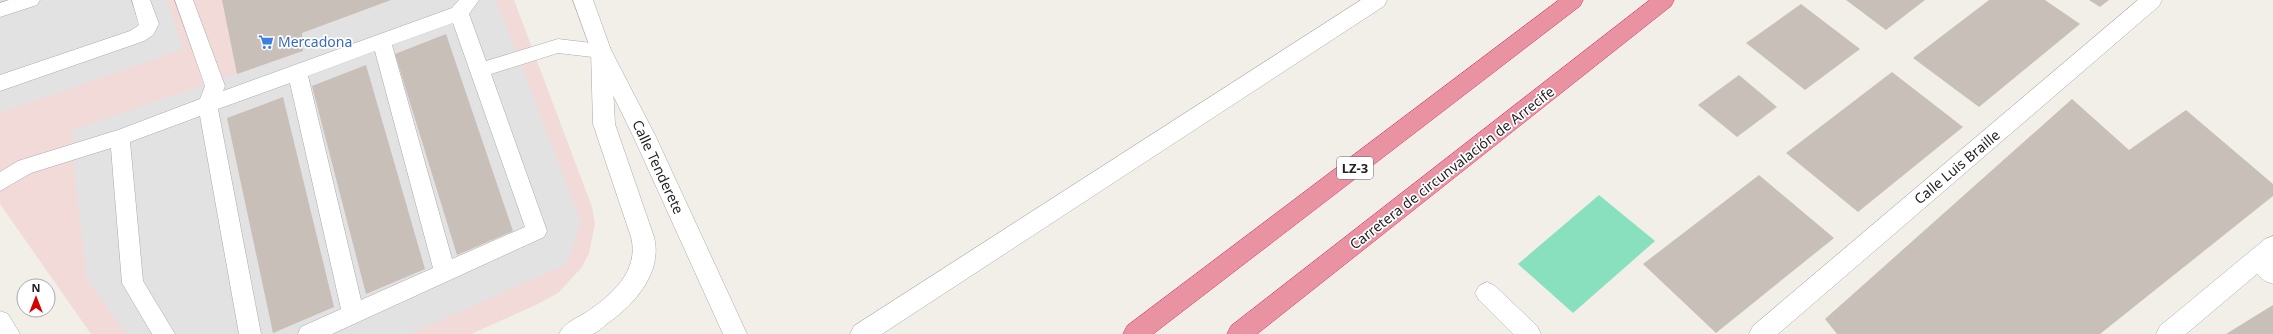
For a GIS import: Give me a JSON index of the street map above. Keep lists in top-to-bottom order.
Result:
{
  "streets": {
    "highway": ["LZ-3", "Carretera de circunvalación de Arrecife"],
    "street": ["Calle Tenderete", "Calle Luis Braille"]
  },
  "places": {
    "supermarket": ["Mercadona"]
  },
  "north": "top"
}
